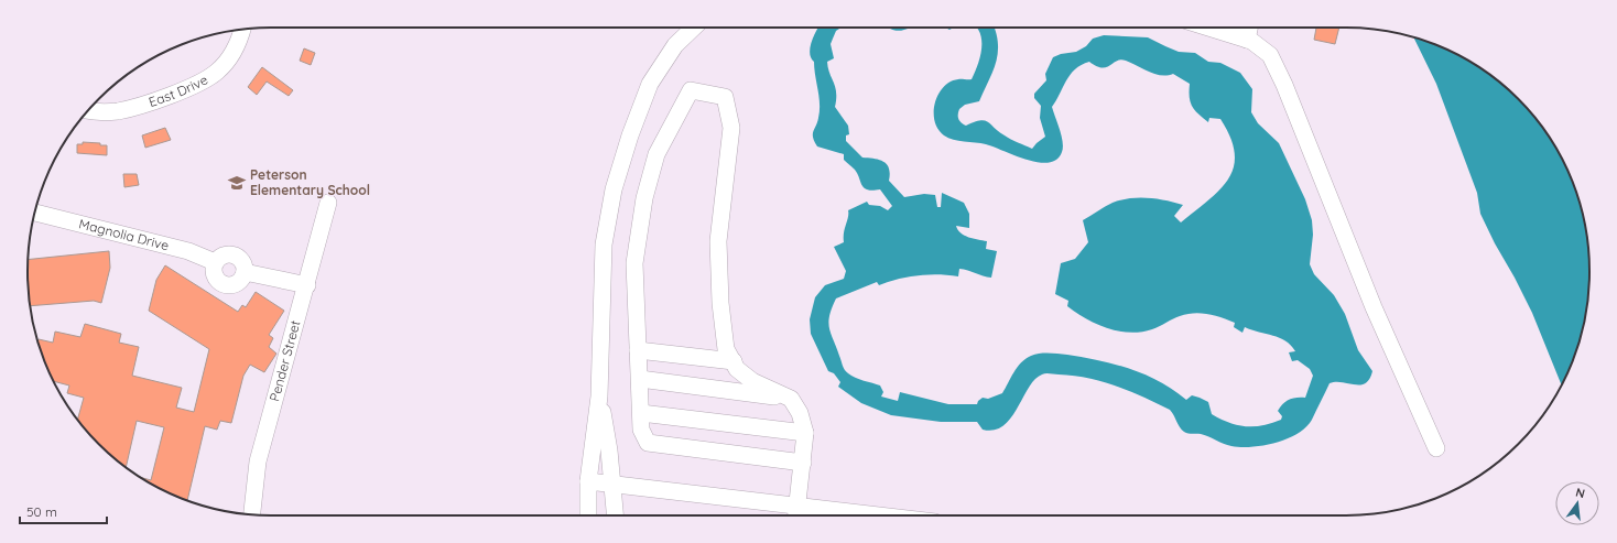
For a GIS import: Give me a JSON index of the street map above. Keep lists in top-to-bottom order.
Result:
{
  "streets": {
    "street": ["East Drive", "Magnolia Drive", "Pender Street"]
  },
  "crossings": [
    ["Magnolia Drive", "Pender Street"]
  ],
  "places": {
    "school or university": ["Peterson Elementary School"]
  },
  "scale_bar": "50 m",
  "north": "top"
}
